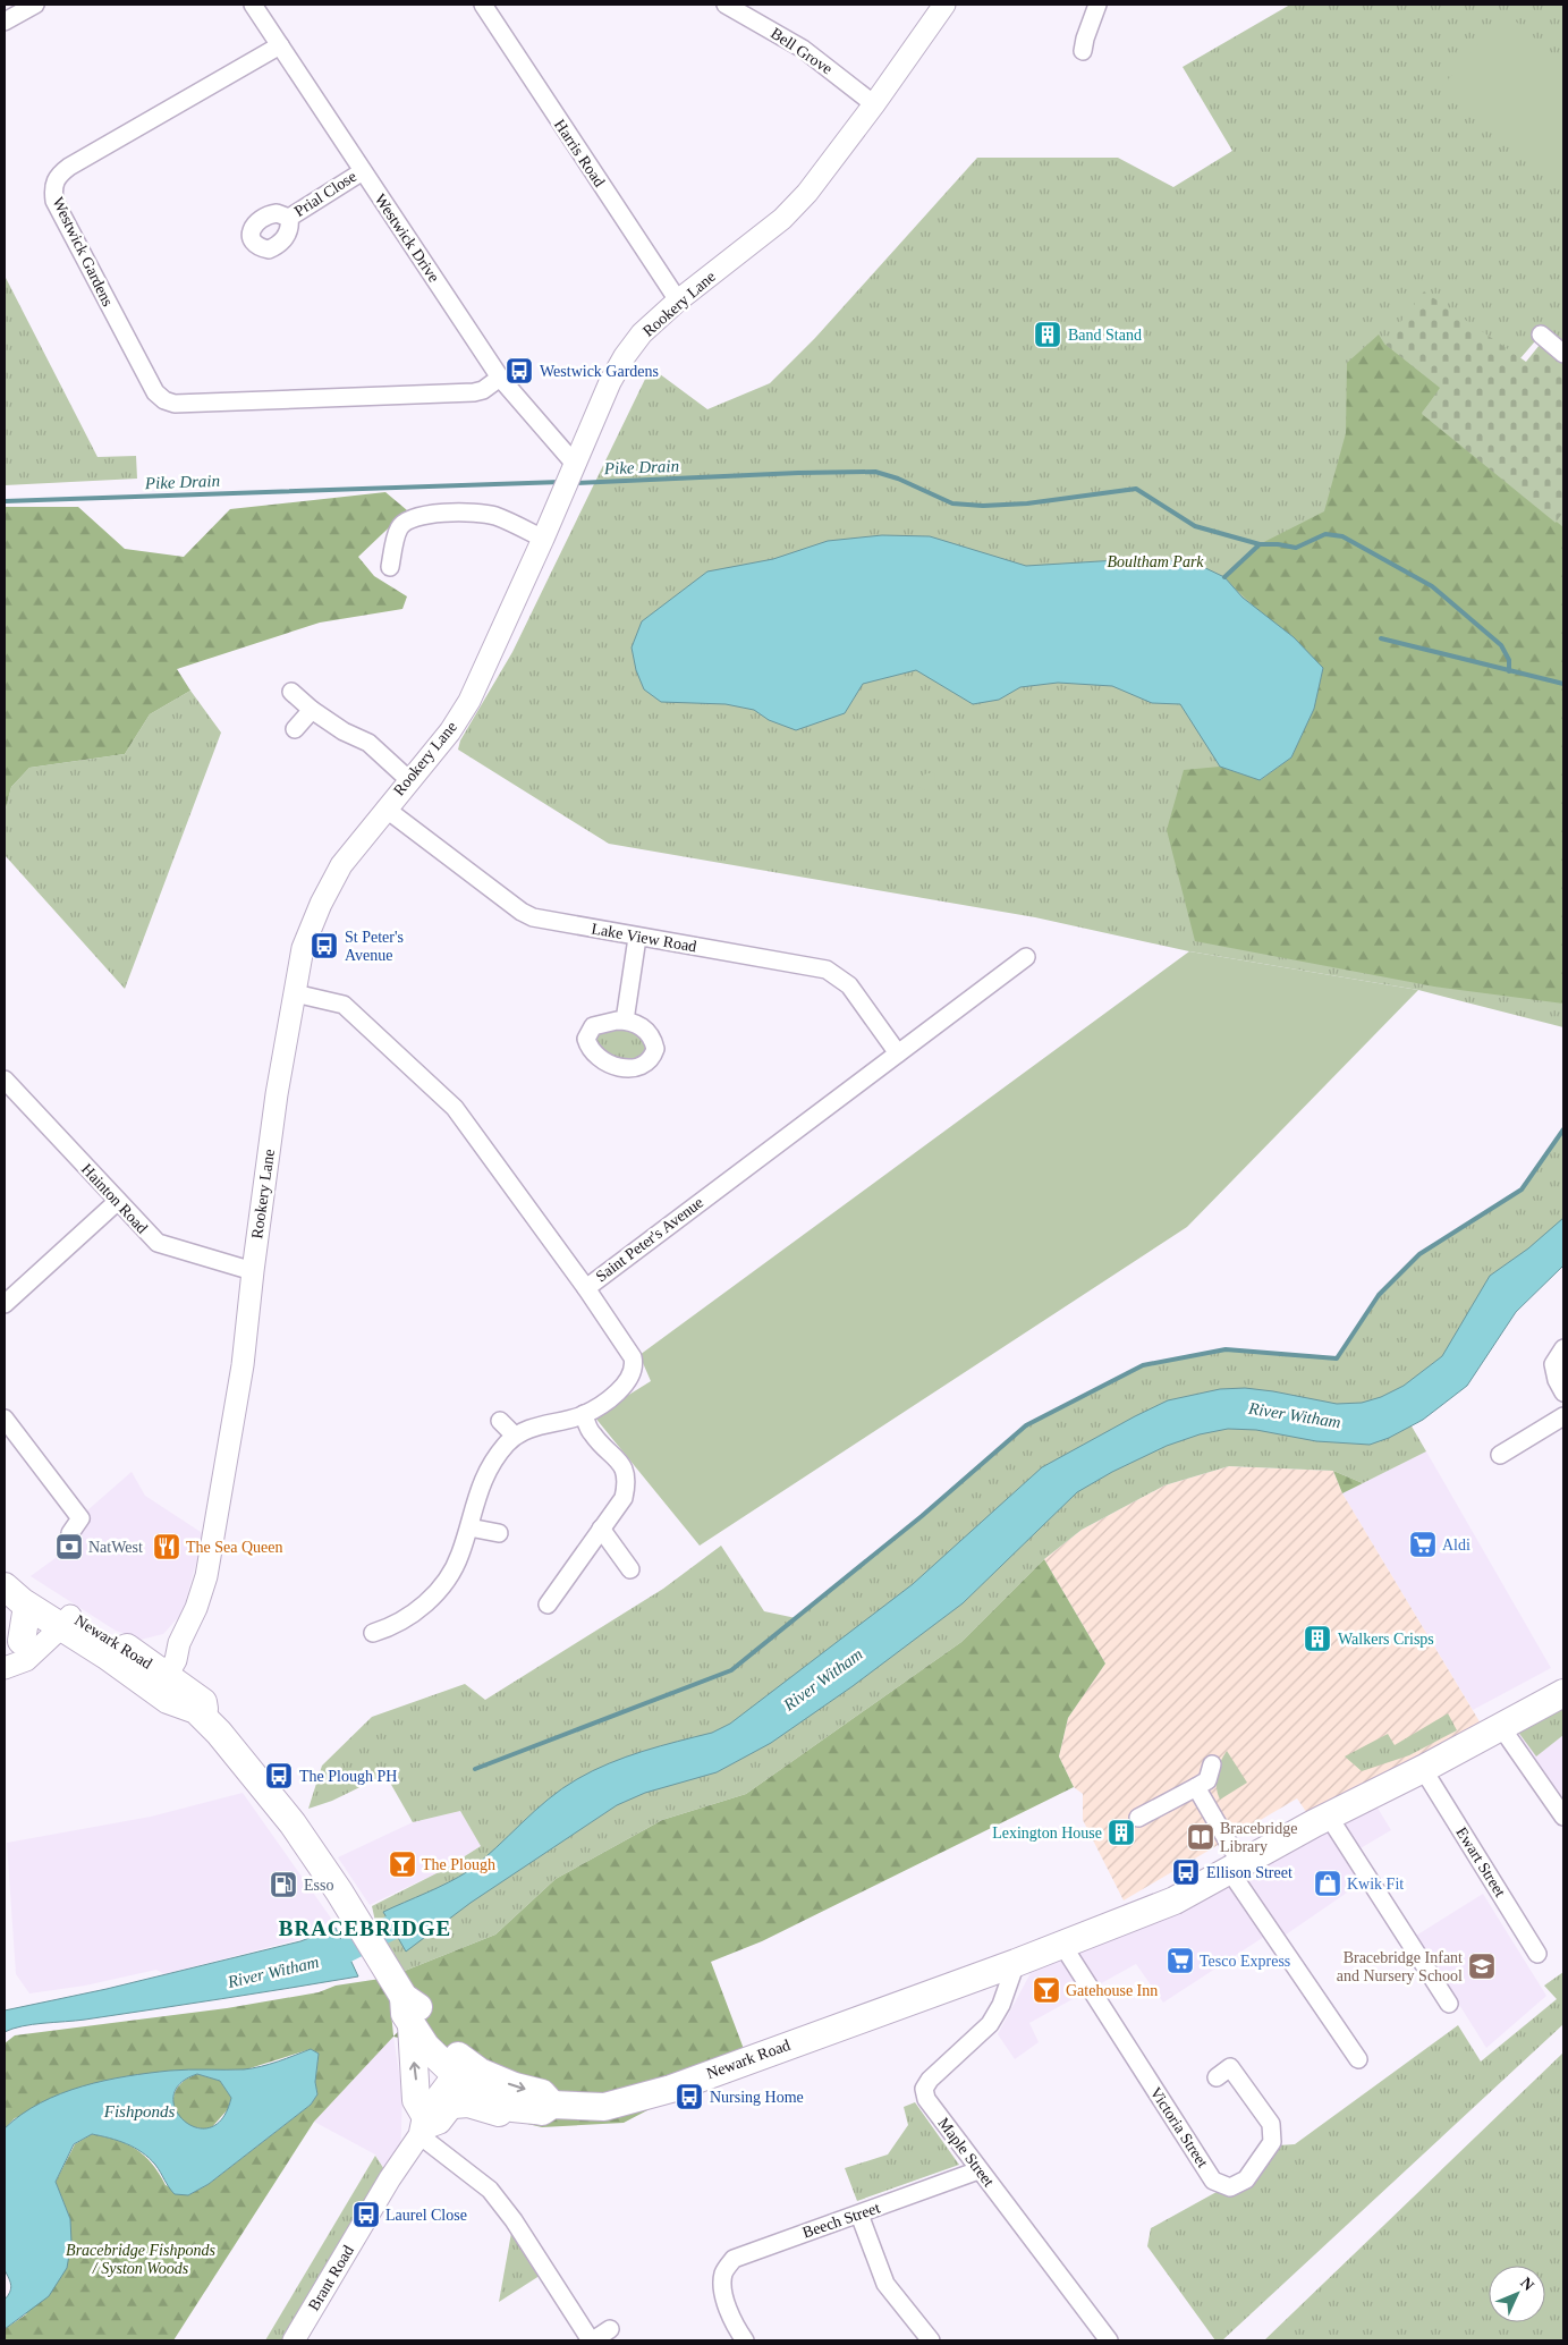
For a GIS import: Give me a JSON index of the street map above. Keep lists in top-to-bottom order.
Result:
{
  "streets": {
    "main road": ["Newark Road"],
    "street": [
      "Bell Grove",
      "Harris Road",
      "Prial Close",
      "Westwick Drive",
      "Westwick Gardens",
      "Rookery Lane",
      "Lake View Road",
      "Hainton Road",
      "Saint Peter's Avenue",
      "Ewart Street",
      "Victoria Street",
      "Maple Street",
      "Beech Street",
      "Brant Road"
    ]
  },
  "crossings": [
    ["Bell Grove", "Rookery Lane"],
    ["Harris Road", "Rookery Lane"],
    ["Prial Close", "Westwick Drive"],
    ["Westwick Drive", "Westwick Gardens"],
    ["Westwick Drive", "Rookery Lane"],
    ["Rookery Lane", "Lake View Road"],
    ["Rookery Lane", "Hainton Road"],
    ["Rookery Lane", "Saint Peter's Avenue"],
    ["Rookery Lane", "Newark Road"],
    ["Lake View Road", "Saint Peter's Avenue"],
    ["Newark Road", "Ewart Street"],
    ["Newark Road", "Victoria Street"],
    ["Newark Road", "Maple Street"],
    ["Newark Road", "Brant Road"],
    ["Maple Street", "Beech Street"]
  ],
  "districts": ["BRACEBRIDGE"],
  "water": ["Pike Drain", "River Witham", "Fishponds"],
  "parks": ["Boultham Park", "Bracebridge Fishponds / Syston Woods"],
  "places": {
    "building": ["Band Stand", "Walkers Crisps", "Lexington House"],
    "bus stop": [
      "Westwick Gardens",
      "St Peter's Avenue",
      "The Plough PH",
      "Ellison Street",
      "Nursing Home",
      "Laurel Close"
    ],
    "supermarket": ["Aldi", "Tesco Express"],
    "bank": ["NatWest"],
    "restaurant": ["The Sea Queen"],
    "library": ["Bracebridge Library"],
    "bar": ["The Plough", "Gatehouse Inn"],
    "shop": ["Kwik Fit"],
    "fuel station": ["Esso"],
    "school or university": ["Bracebridge Infant and Nursery School"]
  },
  "north": "top right"
}
